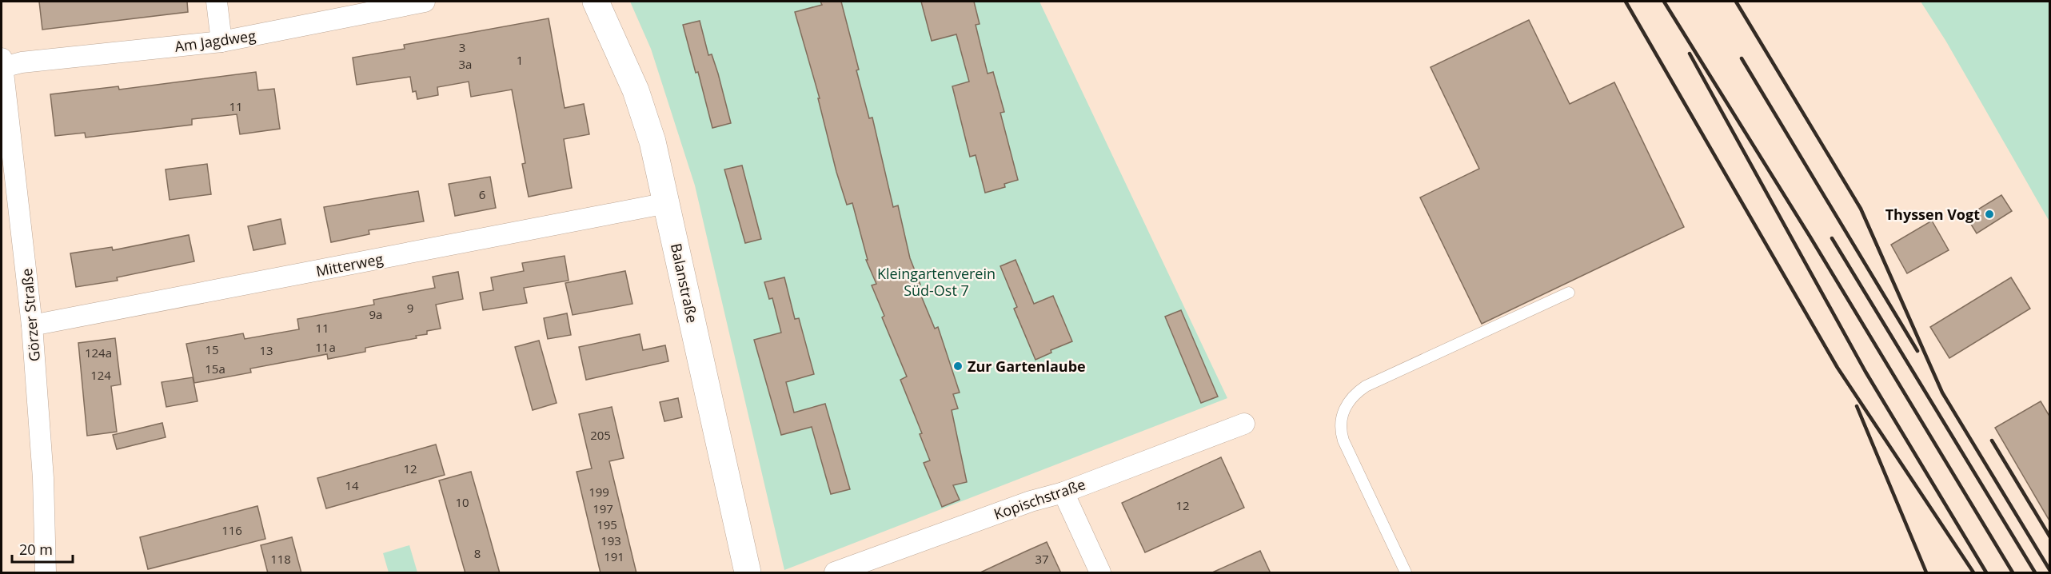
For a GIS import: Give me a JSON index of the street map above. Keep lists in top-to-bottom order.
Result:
{
  "streets": {
    "street": [
      "Am Jagdweg",
      "Mitterweg",
      "Balanstraße",
      "Görzer Straße",
      "Kopischstraße"
    ]
  },
  "crossings": [
    ["Am Jagdweg", "Görzer Straße"],
    ["Mitterweg", "Balanstraße"],
    ["Mitterweg", "Görzer Straße"]
  ],
  "parks": ["Kleingartenverein Süd-Ost 7"],
  "places": ["Thyssen Vogt", "Zur Gartenlaube"],
  "house_numbers": [
    "3",
    "1",
    "3a",
    "11",
    "6",
    "9",
    "9a",
    "11",
    "11a",
    "15",
    "13",
    "124a",
    "15a",
    "124",
    "205",
    "12",
    "14",
    "199",
    "10",
    "12",
    "197",
    "195",
    "116",
    "193",
    "8",
    "191",
    "118",
    "37"
  ],
  "scale_bar": "20 m"
}
